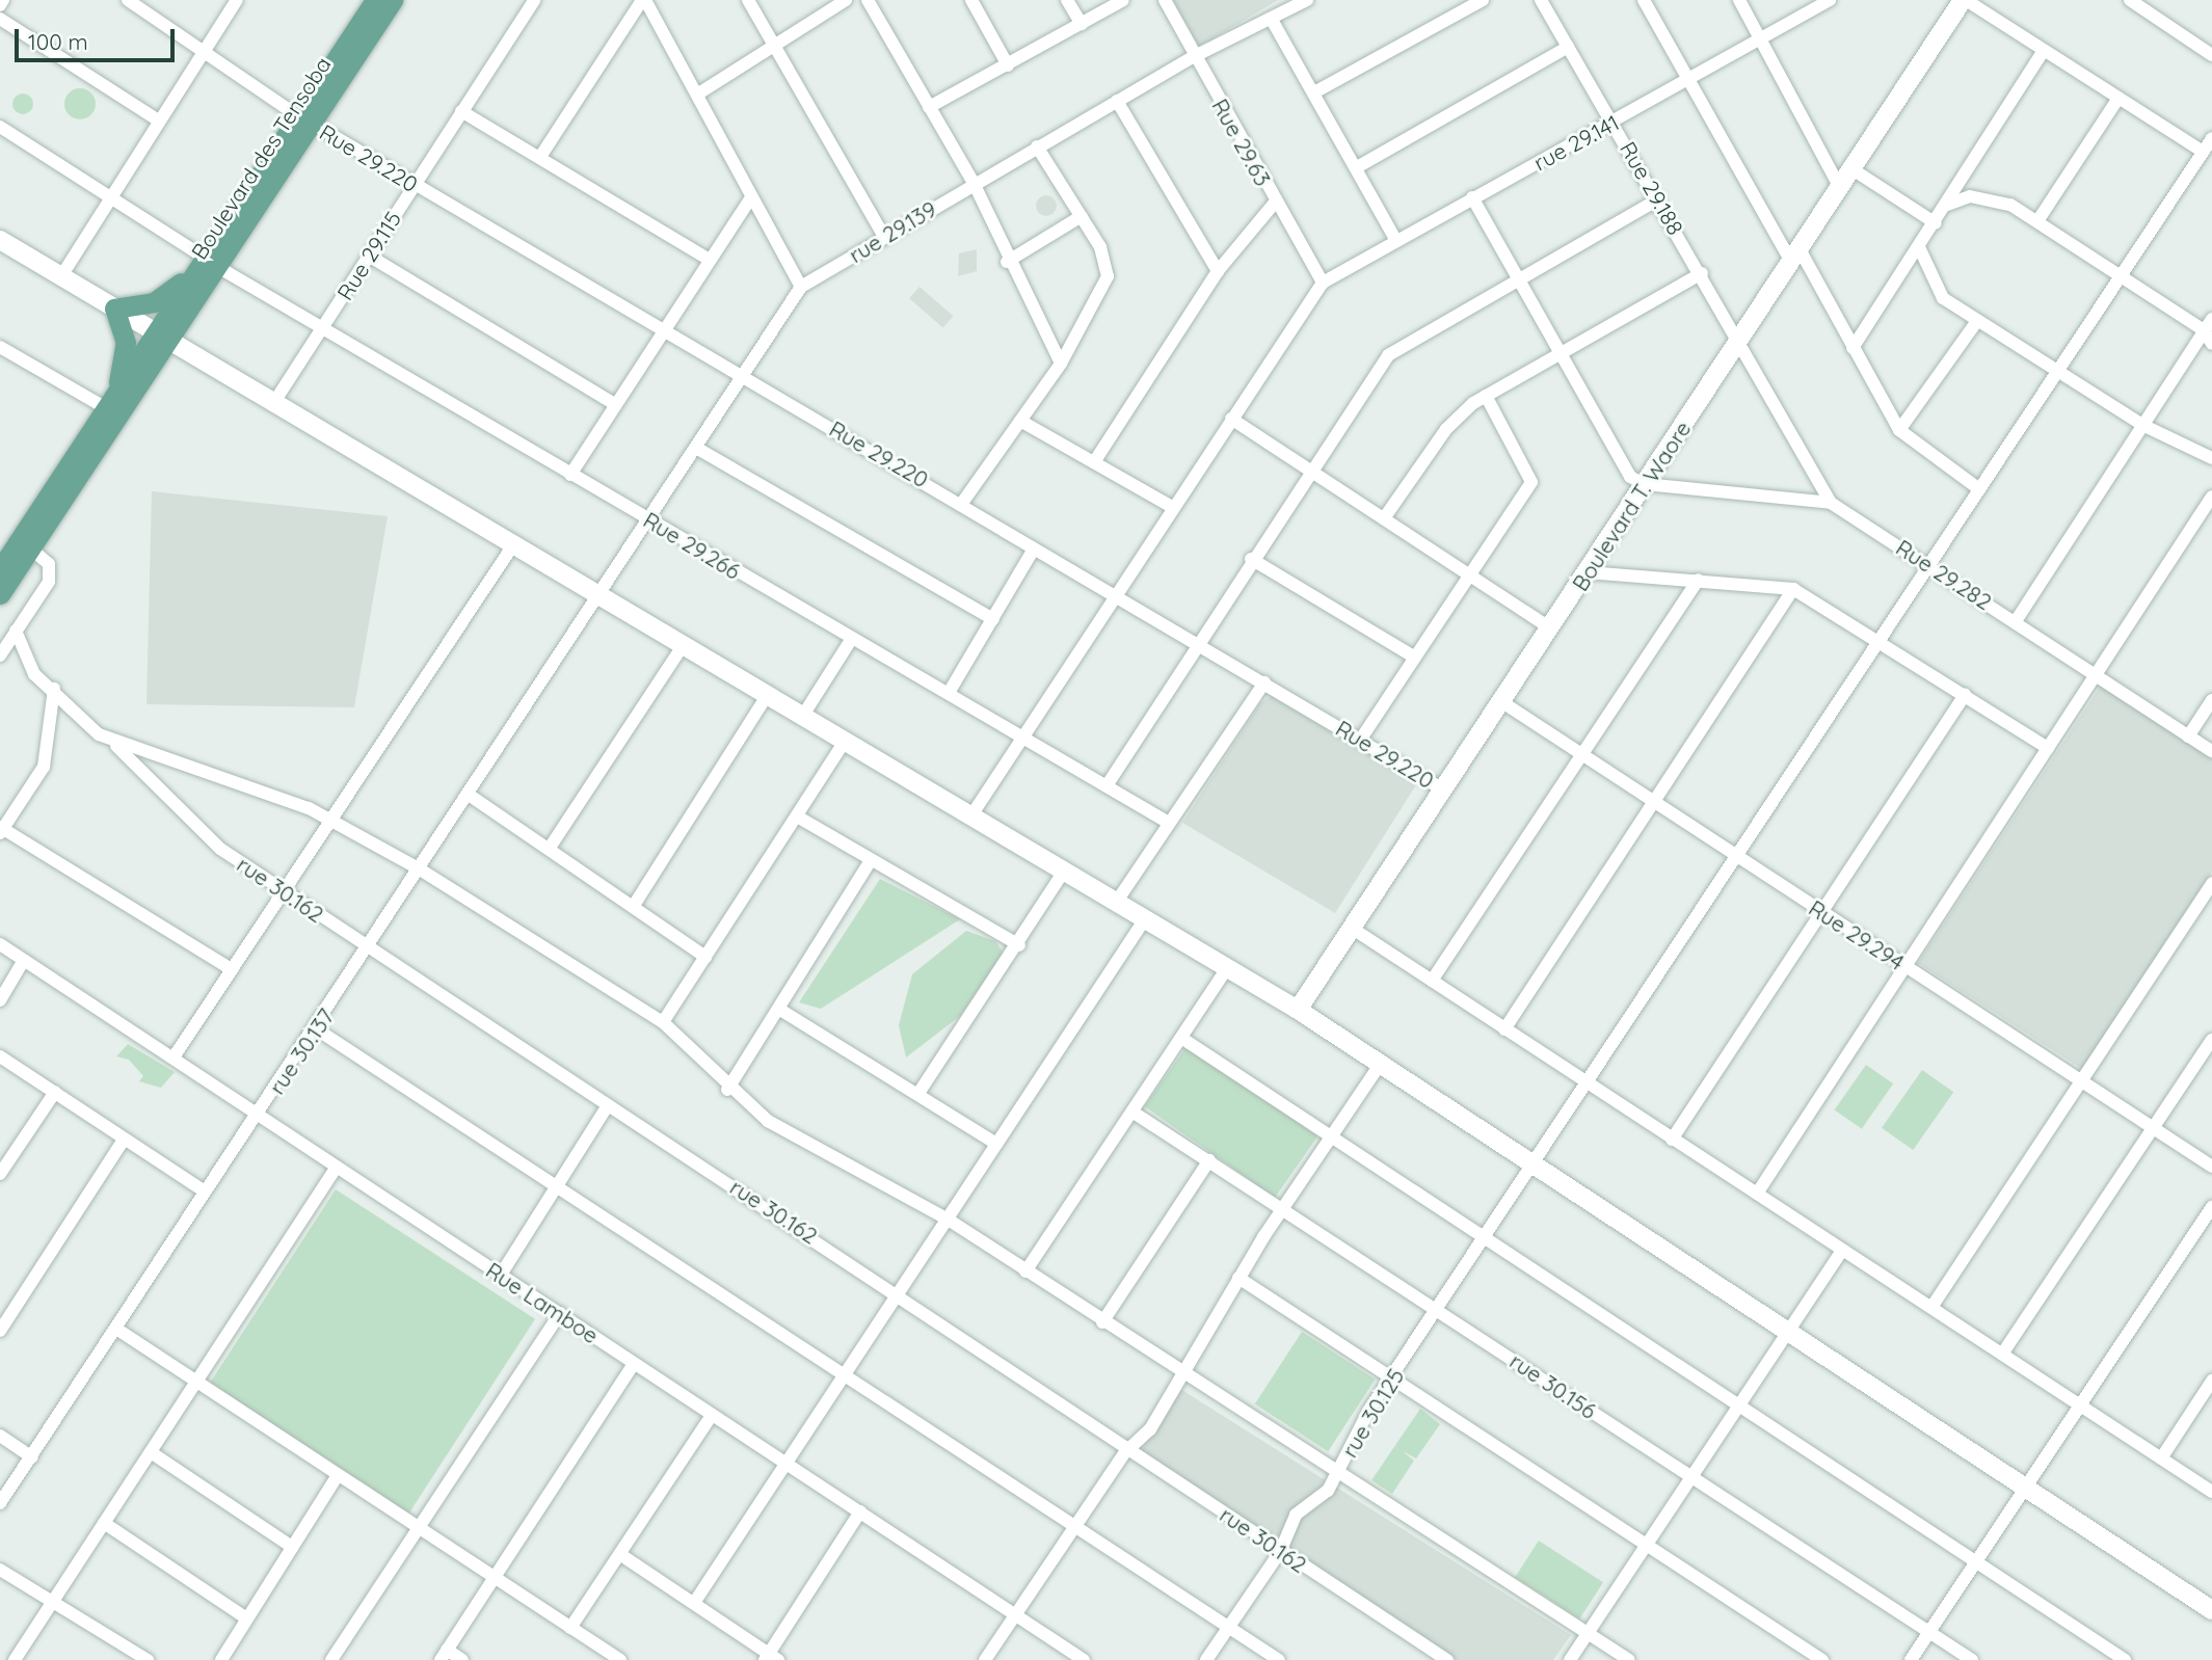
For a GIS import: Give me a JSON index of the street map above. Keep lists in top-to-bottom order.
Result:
{
  "streets": {
    "main road": ["Boulevard des Tensoba"],
    "street": [
      "Rue 29.63",
      "rue 29.141",
      "Rue 29.220",
      "Rue 29.188",
      "rue 29.139",
      "Rue 29.115",
      "Boulevard T. Waore",
      "Rue 29.266",
      "Rue 29.282",
      "rue 30.162",
      "Rue 29.294",
      "rue 30.137",
      "Rue Lamboe",
      "rue 30.156",
      "rue 30.125"
    ]
  },
  "crossings": [
    ["Rue 29.63", "rue 29.141"],
    ["Rue 29.63", "rue 29.139"],
    ["rue 29.141", "Rue 29.188"],
    ["Boulevard des Tensoba", "Rue 29.220"],
    ["Boulevard des Tensoba", "Rue 29.266"],
    ["Rue 29.220", "rue 29.139"],
    ["Rue 29.220", "Rue 29.115"],
    ["Rue 29.220", "Boulevard T. Waore"],
    ["Rue 29.188", "Boulevard T. Waore"],
    ["Rue 29.188", "Rue 29.282"],
    ["rue 29.139", "Rue 29.266"],
    ["rue 29.139", "rue 30.137"],
    ["Rue 29.115", "Rue 29.266"],
    ["Boulevard T. Waore", "Rue 29.282"],
    ["Boulevard T. Waore", "Rue 29.294"],
    ["Rue 29.282", "rue 30.125"],
    ["rue 30.162", "rue 30.137"],
    ["rue 30.162", "rue 30.125"],
    ["Rue 29.294", "rue 30.125"],
    ["rue 30.137", "Rue Lamboe"],
    ["rue 30.156", "rue 30.125"]
  ],
  "scale_bar": "100 m"
}
